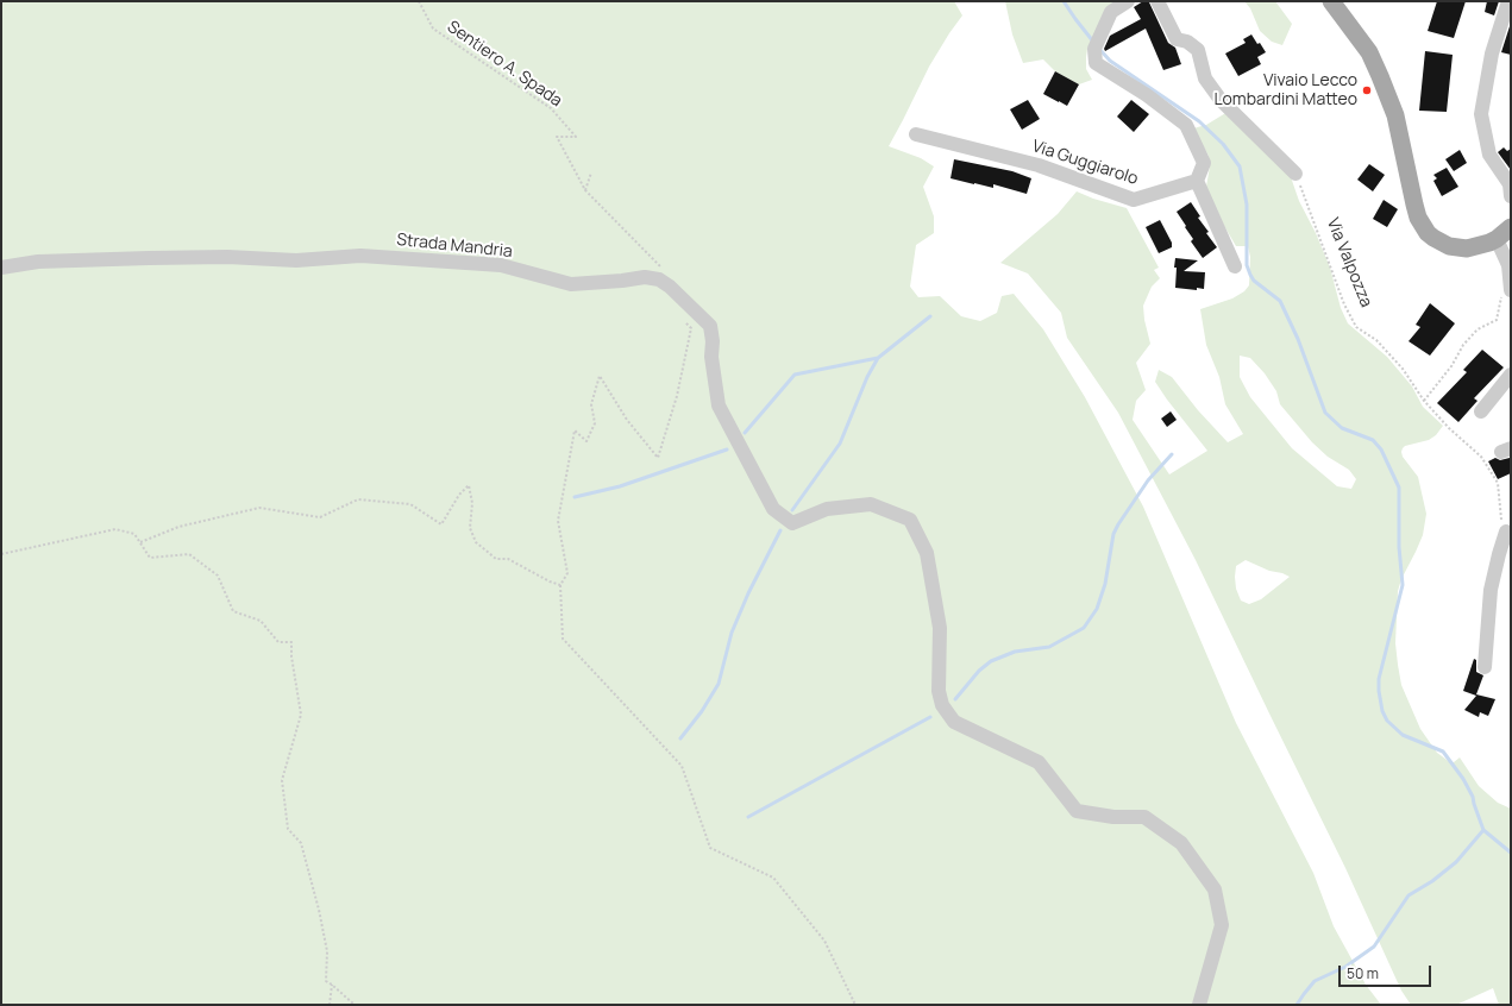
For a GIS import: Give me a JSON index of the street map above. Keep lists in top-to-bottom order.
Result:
{
  "streets": {
    "street": ["Via Guggiarolo", "Strada Mandria"],
    "path": ["Sentiero A. Spada", "Via Valpozza"]
  },
  "crossings": [
    ["Sentiero A. Spada", "Strada Mandria"]
  ],
  "places": ["Vivaio Lecco Lombardini Matteo"],
  "scale_bar": "50 m"
}
